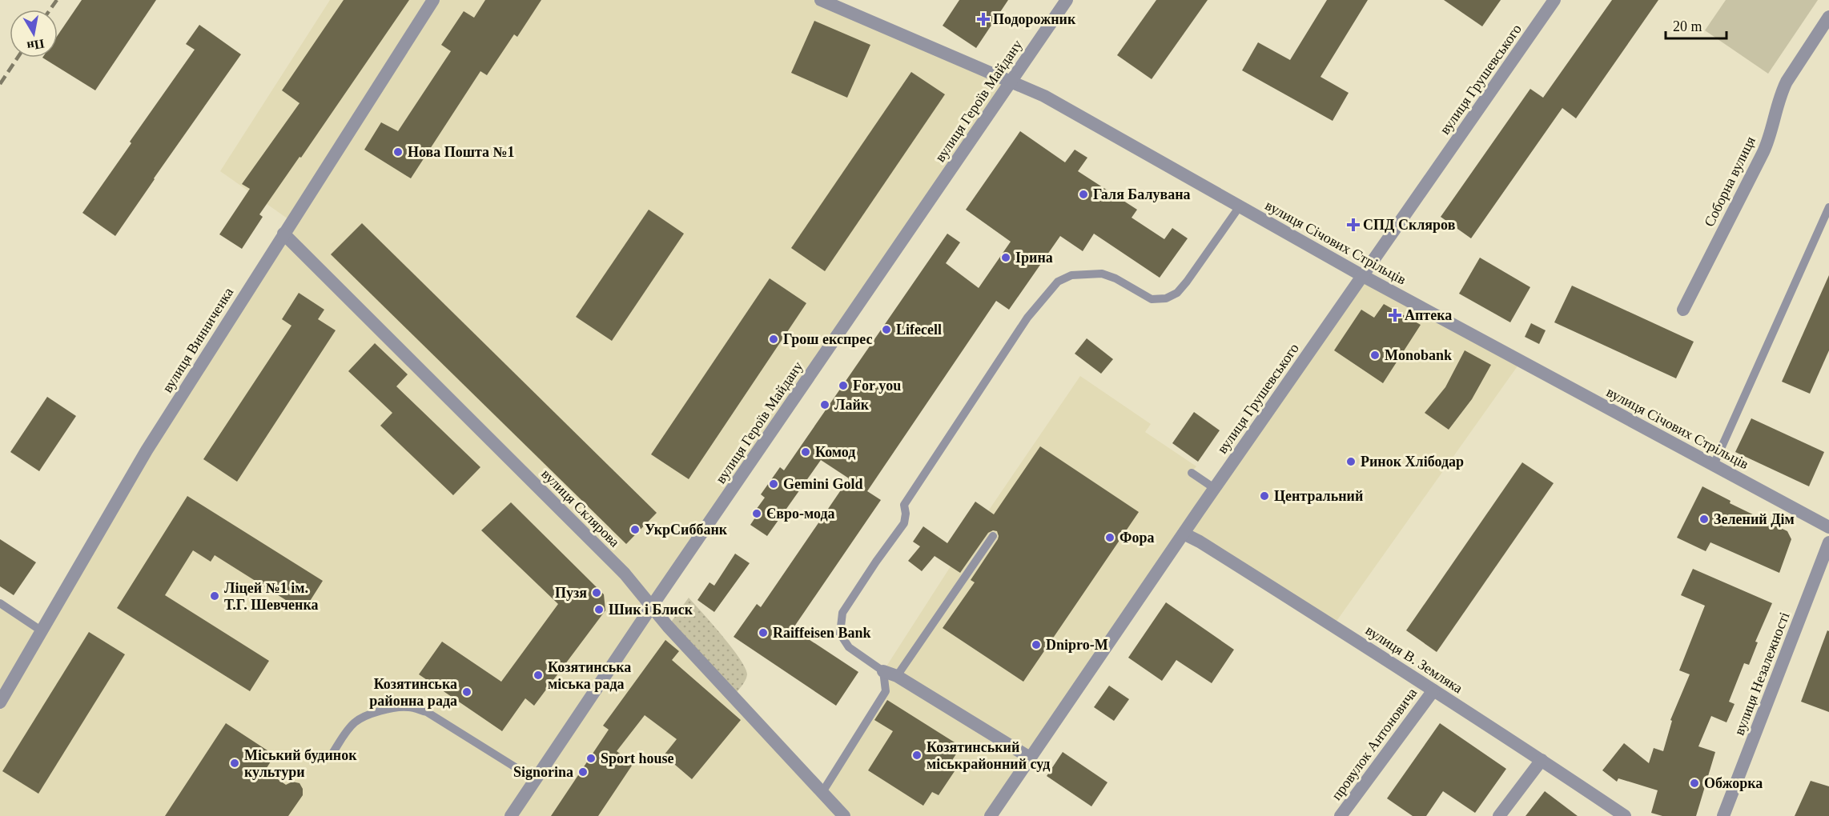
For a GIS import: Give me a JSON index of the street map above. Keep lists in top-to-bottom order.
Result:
{
  "streets": {
    "street": [
      "вулиця Грушевського",
      "вулиця Героїв Майдану",
      "Соборна вулиця",
      "вулиця Січових Стрільців",
      "вулиця Винниченка",
      "вулиця Склярова",
      "вулиця В. Земляка",
      "вулиця Незалежності",
      "провулок Антоновича"
    ]
  },
  "crossings": [
    ["вулиця Грушевського", "вулиця Січових Стрільців"],
    ["вулиця Грушевського", "вулиця В. Земляка"],
    ["вулиця Героїв Майдану", "вулиця Січових Стрільців"],
    ["вулиця Героїв Майдану", "вулиця Склярова"],
    ["вулиця Винниченка", "вулиця Склярова"],
    ["вулиця В. Земляка", "провулок Антоновича"]
  ],
  "places": {
    "health": ["Подорожник", "СПД Скляров", "Аптека"],
    "other": [
      "Нова Пошта №1",
      "Галя Балувана",
      "Ірина",
      "Lifecell",
      "Грош експрес",
      "Monobank",
      "For you",
      "Лайк",
      "Комод",
      "Ринок Хлібодар",
      "Gemini Gold",
      "Центральний",
      "Євро-мода",
      "Зелений Дім",
      "УкрСиббанк",
      "Фора",
      "Пузя",
      "Ліцей №1 ім. Т.Г. Шевченка",
      "Шик і Блиск",
      "Raiffeisen Bank",
      "Dnipro-M",
      "Козятинська міська рада",
      "Козятинська районна рада",
      "Козятинський міськрайонний суд",
      "Sport house",
      "Міський будинок культури",
      "Signorina",
      "Обжорка"
    ]
  },
  "scale_bar": "20 m",
  "north": "bottom"
}
